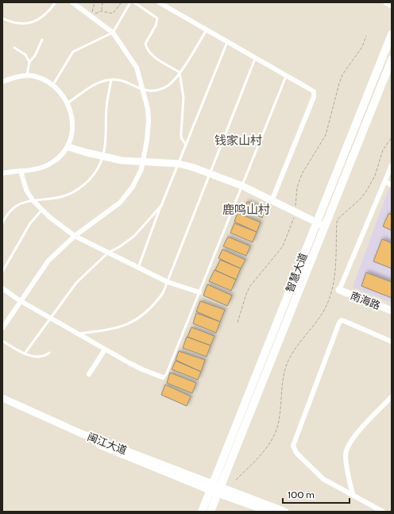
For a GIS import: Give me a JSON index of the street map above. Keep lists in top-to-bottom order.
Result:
{
  "streets": {
    "main road": ["智慧大道"],
    "street": ["南海路", "闽江大道"]
  },
  "crossings": [
    ["智慧大道", "闽江大道"]
  ],
  "districts": ["钱家山村", "鹿鸣山村"],
  "scale_bar": "100 m"
}
